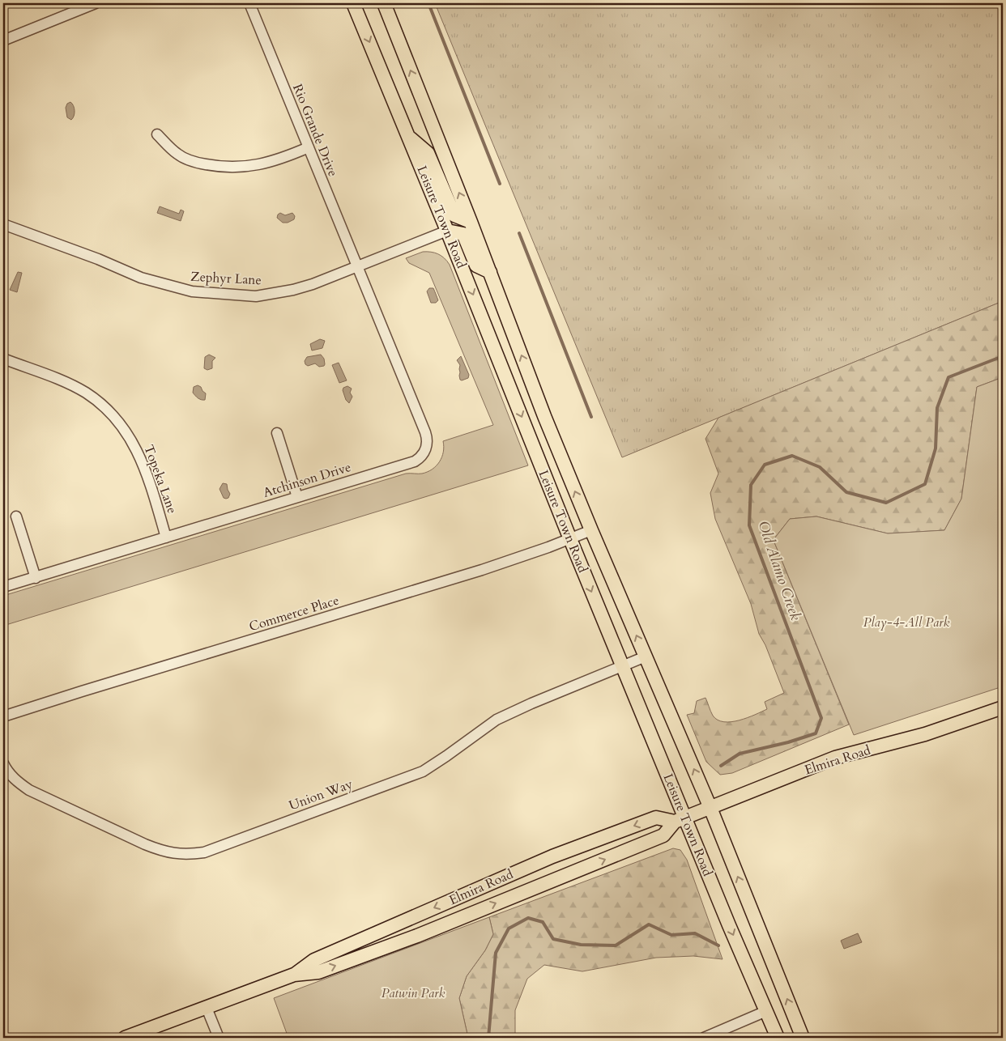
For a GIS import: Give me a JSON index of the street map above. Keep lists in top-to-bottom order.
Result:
{
  "streets": {
    "main road": ["Leisure Town Road", "Elmira Road"],
    "street": [
      "Rio Grande Drive",
      "Zephyr Lane",
      "Topeka Lane",
      "Atchinson Drive",
      "Commerce Place",
      "Union Way"
    ]
  },
  "crossings": [
    ["Rio Grande Drive", "Zephyr Lane"],
    ["Rio Grande Drive", "Atchinson Drive"],
    ["Leisure Town Road", "Zephyr Lane"],
    ["Leisure Town Road", "Commerce Place"],
    ["Leisure Town Road", "Elmira Road"],
    ["Leisure Town Road", "Union Way"],
    ["Zephyr Lane", "Atchinson Drive"],
    ["Topeka Lane", "Atchinson Drive"]
  ],
  "water": ["Old Alamo Creek"],
  "parks": ["Play-4-All Park", "Patwin Park"]
}
